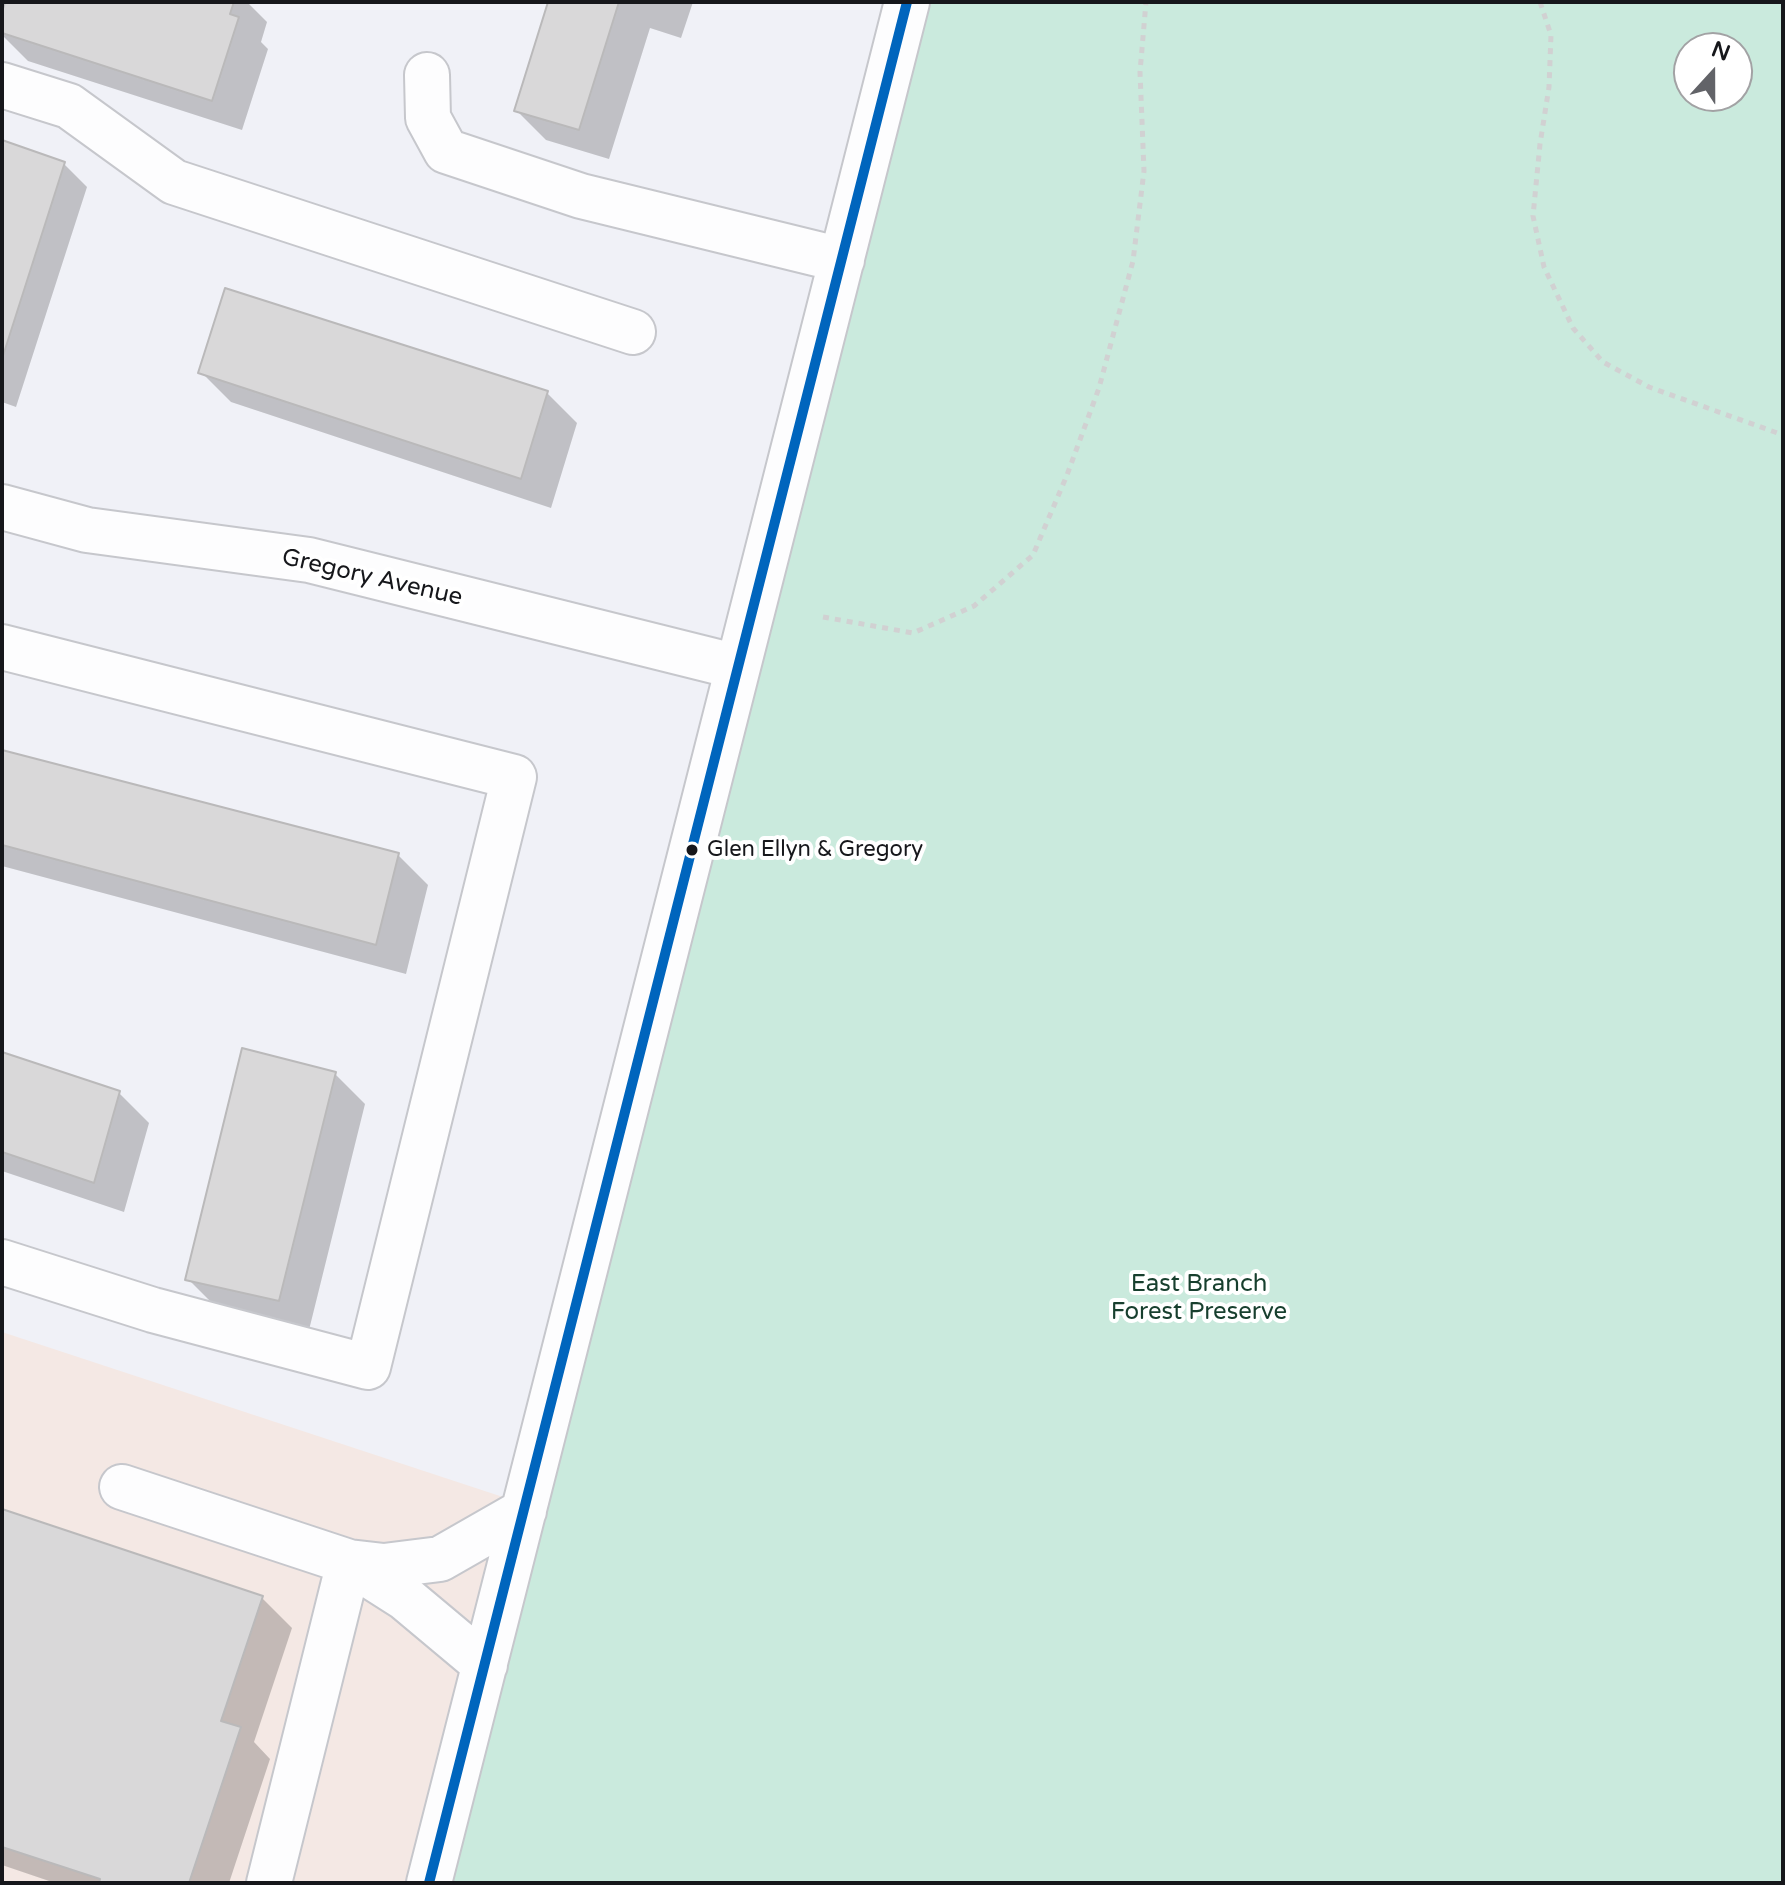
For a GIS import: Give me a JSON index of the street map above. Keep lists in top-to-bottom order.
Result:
{
  "streets": {
    "street": ["Gregory Avenue"]
  },
  "parks": ["East Branch Forest Preserve"],
  "places": ["Glen Ellyn & Gregory"],
  "north": "top"
}
